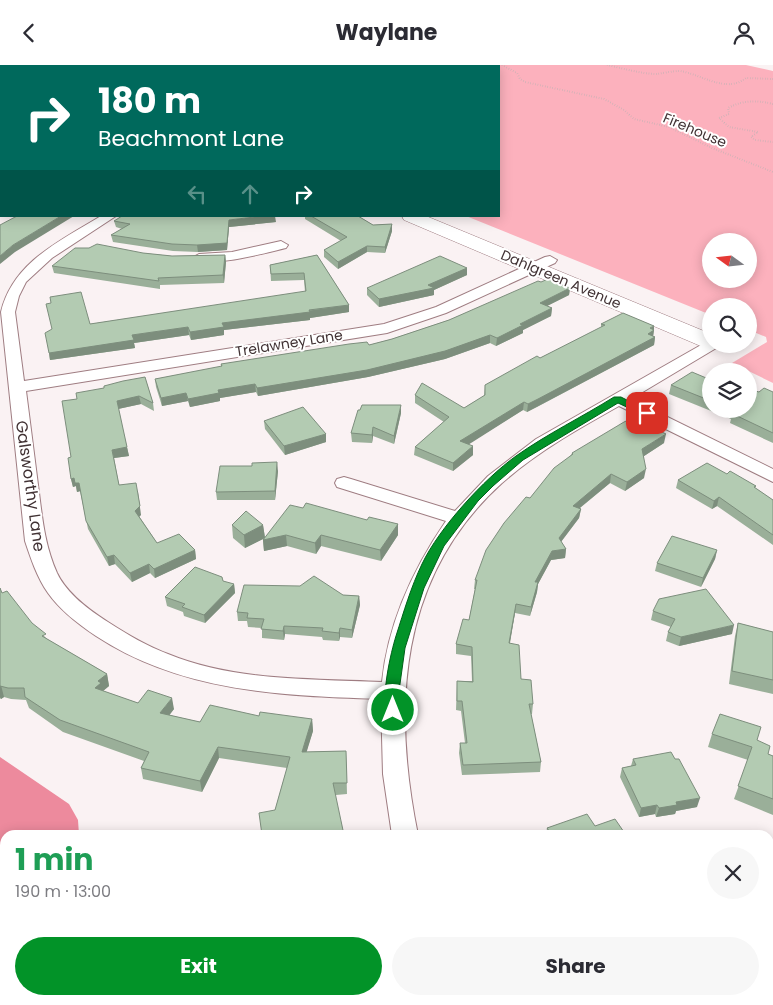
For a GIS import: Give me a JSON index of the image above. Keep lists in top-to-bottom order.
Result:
{
  "streets": {
    "street": ["Dahlgreen Avenue", "Trelawney Lane", "Galsworthy Lane"],
    "path": ["Firehouse"]
  },
  "crossings": [
    ["Dahlgreen Avenue", "Trelawney Lane"],
    ["Trelawney Lane", "Galsworthy Lane"]
  ],
  "north": "left",
  "page": {
    "header": "Waylane",
    "turn": ["180 m", "Beachmont Lane"],
    "heading": ["1 min", "190 m · 13:00"],
    "buttons": ["Exit", "Share"]
  }
}
